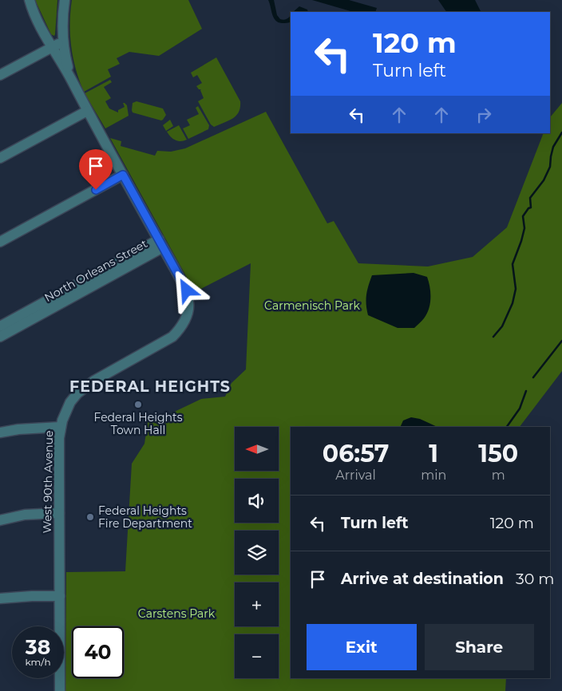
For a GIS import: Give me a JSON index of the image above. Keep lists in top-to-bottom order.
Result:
{
  "streets": {
    "street": ["North Orleans Street", "West 90th Avenue"]
  },
  "crossings": [
    ["North Orleans Street", "West 90th Avenue"]
  ],
  "districts": ["FEDERAL HEIGHTS"],
  "parks": ["Carmenisch Park", "Carstens Park"],
  "places": ["Federal Heights Town Hall", "Federal Heights Fire Department"],
  "north": "left",
  "page": {
    "turn": ["120 m", "Turn left"],
    "map_buttons": ["+", "−"],
    "eta": [
      "06:57",
      "Arrival",
      "1",
      "min",
      "150",
      "m"
    ],
    "list": [
      {
        "name": "Turn left",
        "value": "120 m"
      },
      {
        "name": "Arrive at destination",
        "value": "30 m"
      }
    ],
    "buttons": ["Exit", "Share"],
    "speed": "38 km/h",
    "limit": "40"
  }
}
